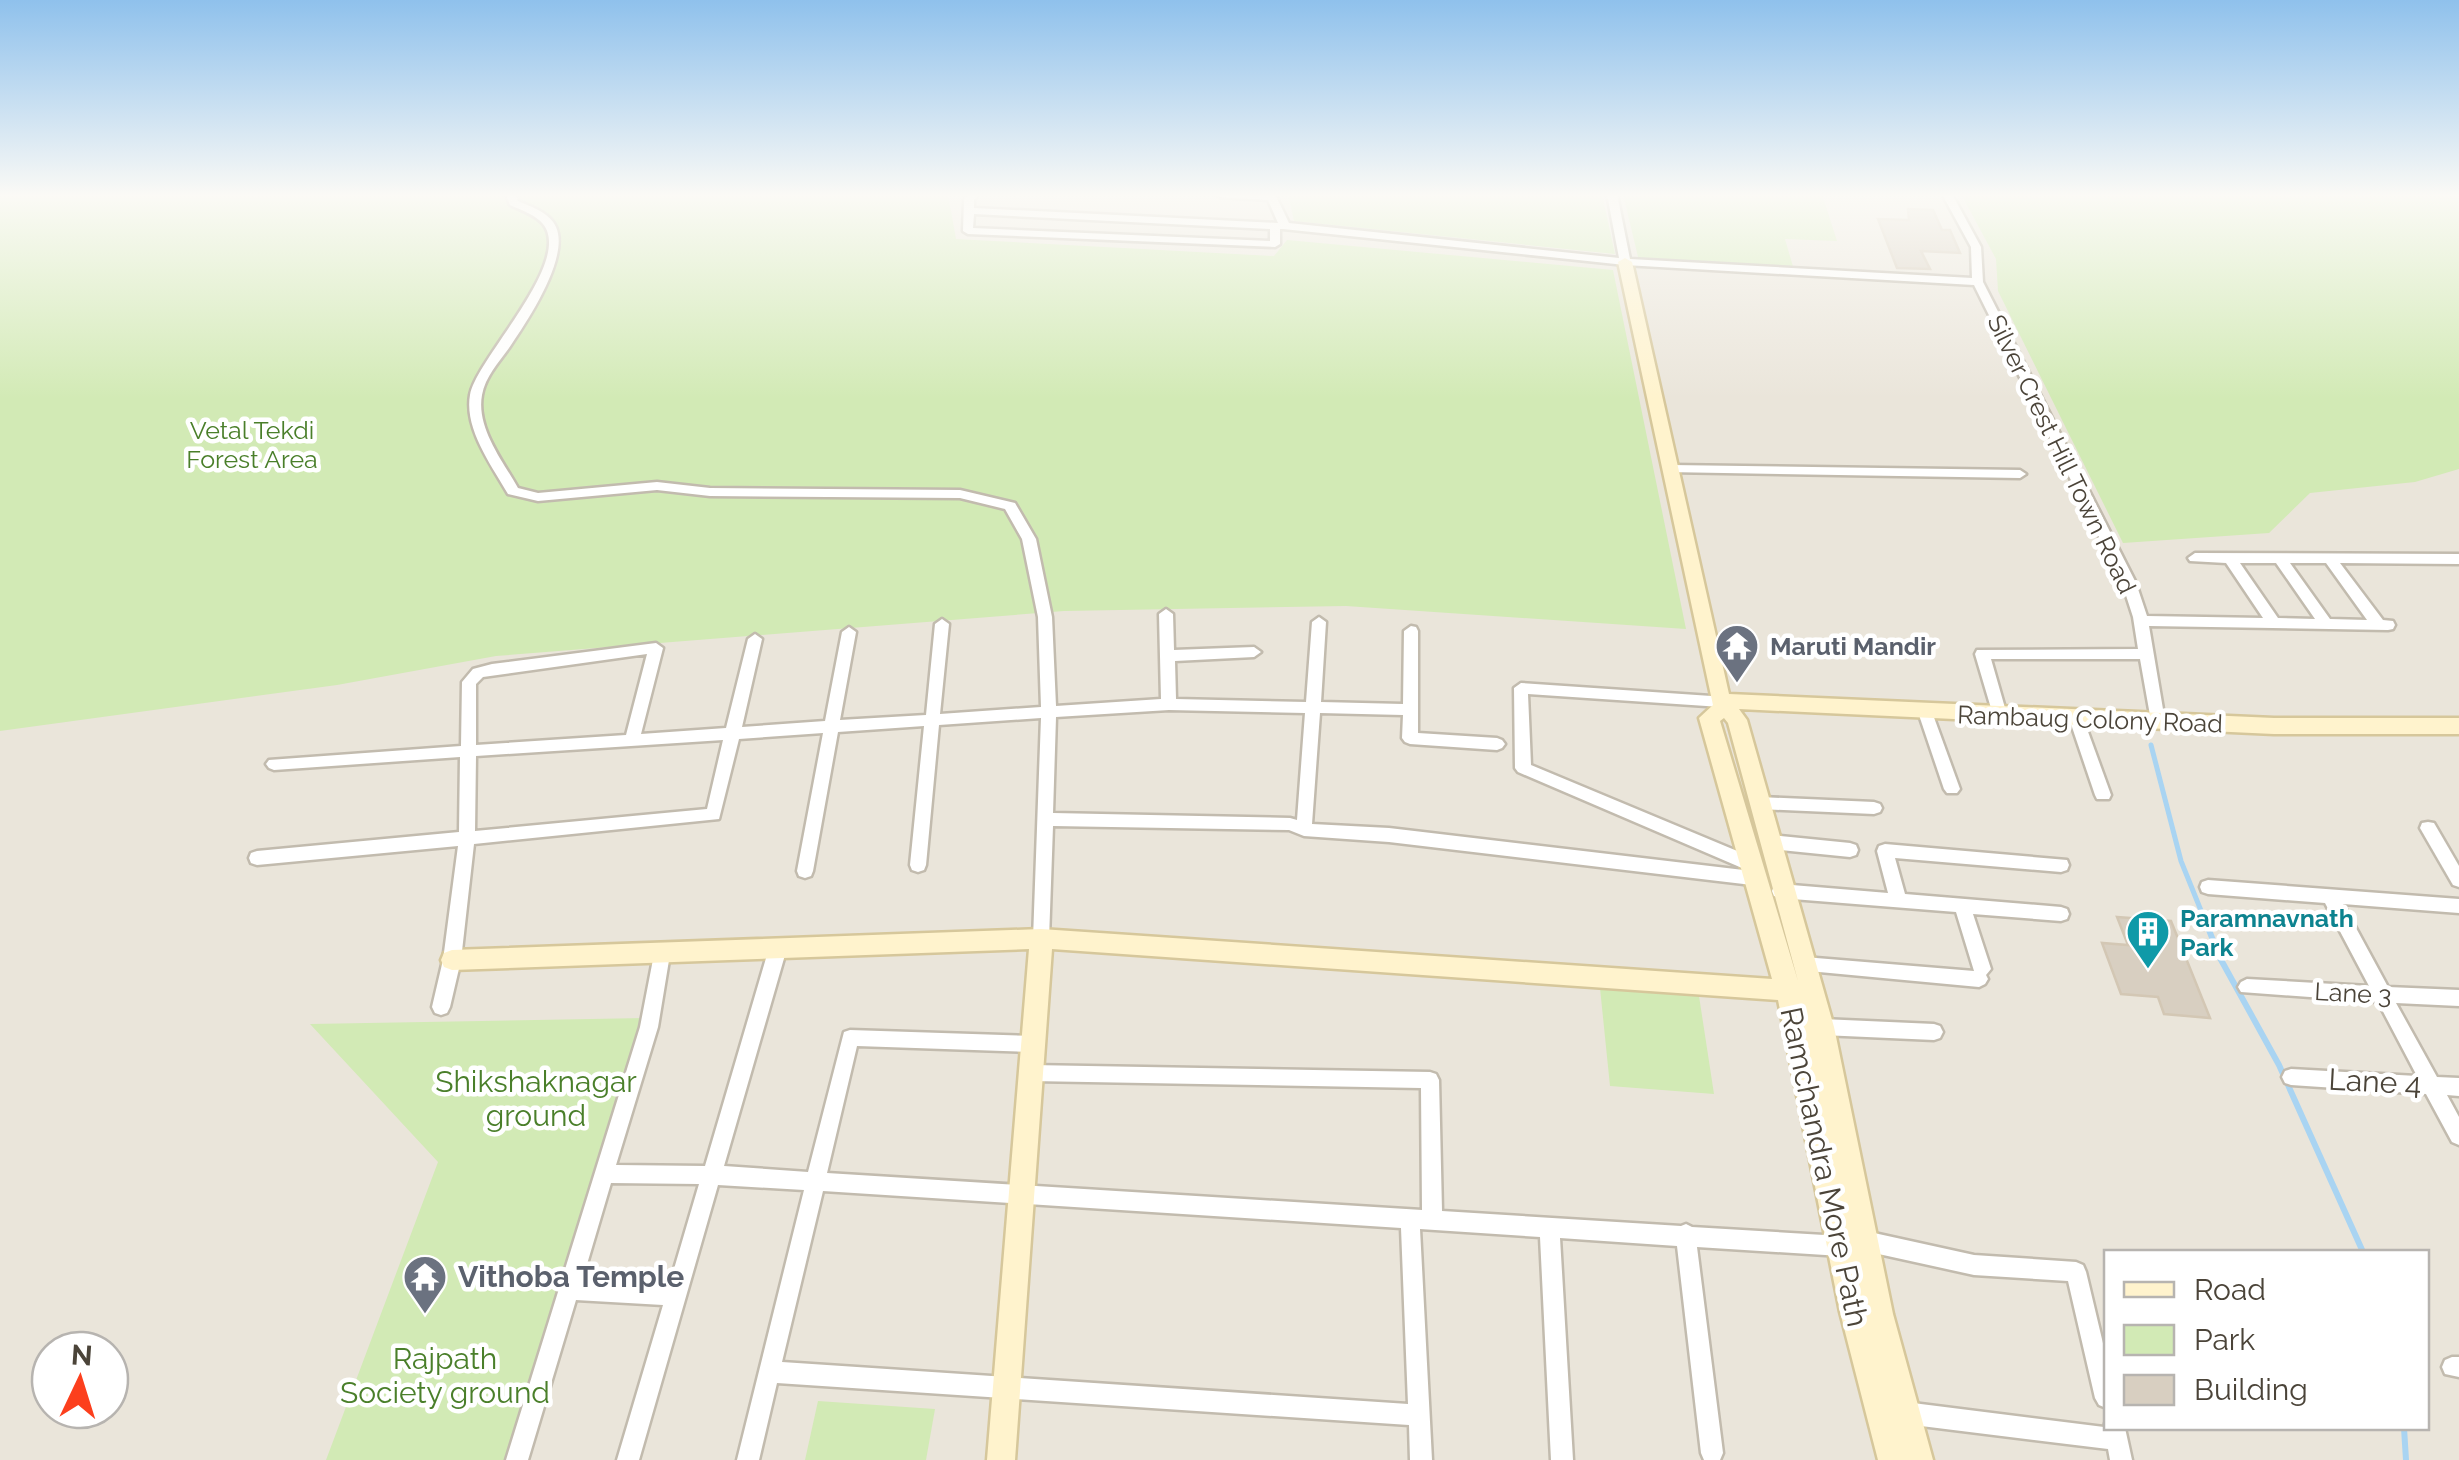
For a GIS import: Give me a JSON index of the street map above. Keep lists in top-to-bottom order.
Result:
{
  "streets": {
    "street": [
      "Silver Crest Hill Town Road",
      "Rambaug Colony Road",
      "Lane 3",
      "Lane 4",
      "Ramchandra More Path"
    ]
  },
  "crossings": [
    ["Silver Crest Hill Town Road", "Rambaug Colony Road"],
    ["Rambaug Colony Road", "Ramchandra More Path"]
  ],
  "parks": ["Vetal Tekdi Forest Area", "Shikshaknagar ground", "Rajpath Society ground"],
  "places": {
    "temple": ["Maruti Mandir", "Vithoba Temple"],
    "building": ["Paramnavnath Park"]
  },
  "legend": ["Road", "Park", "Building"],
  "north": "top"
}
